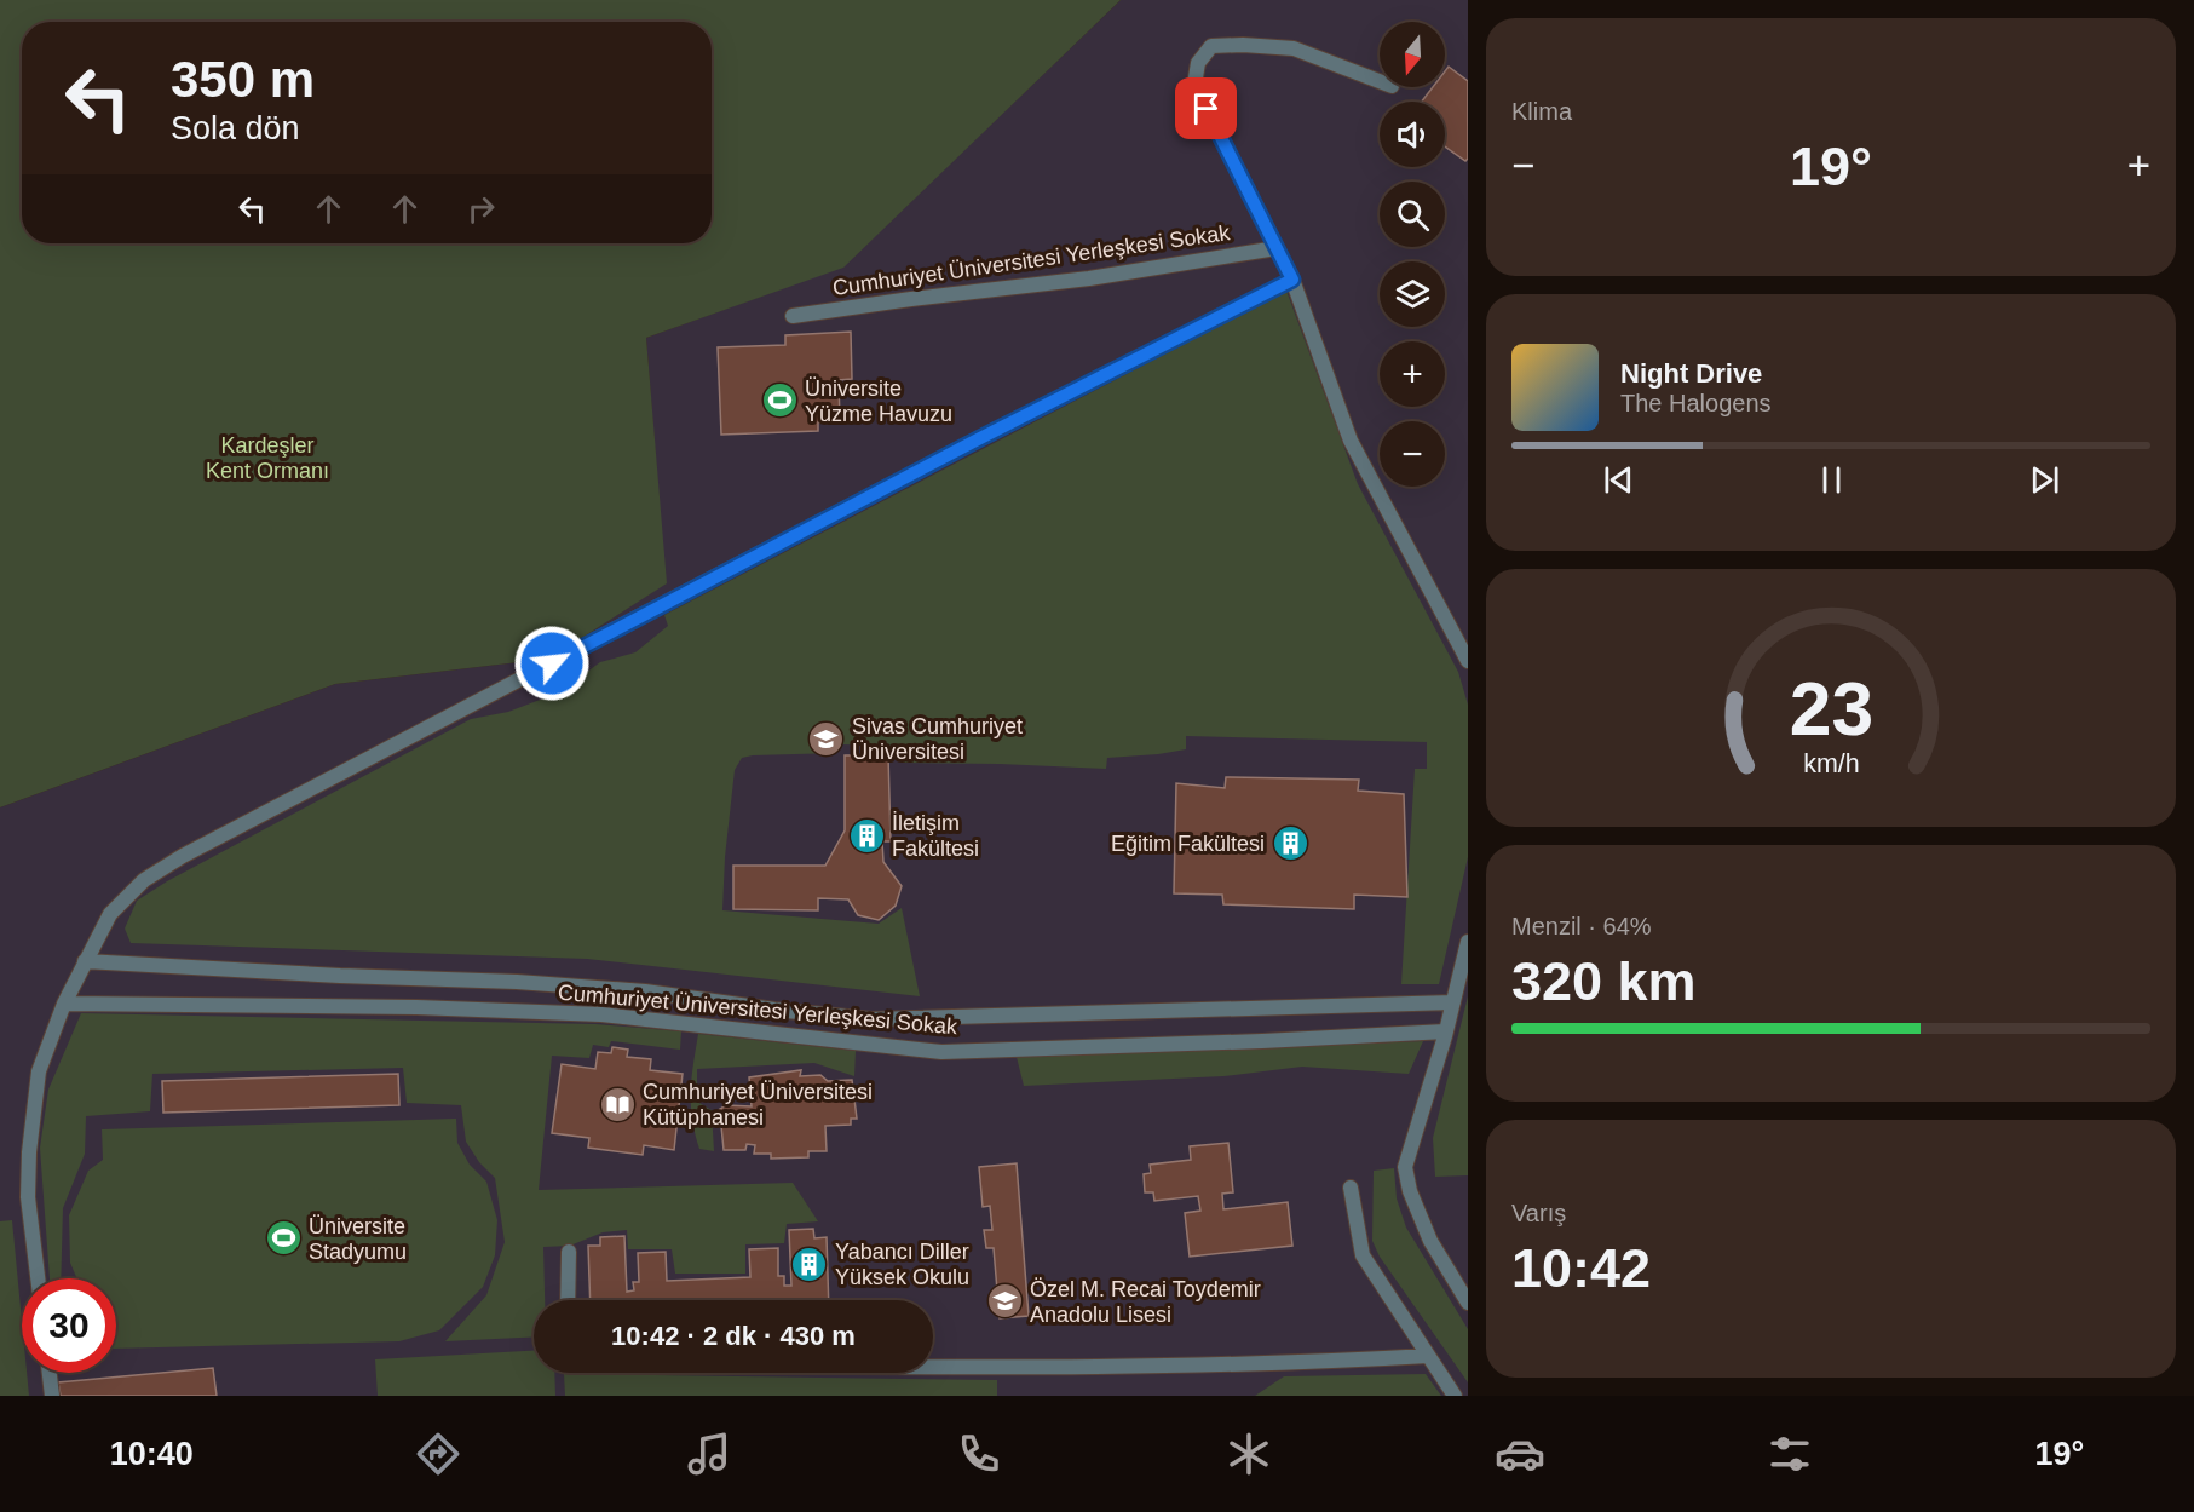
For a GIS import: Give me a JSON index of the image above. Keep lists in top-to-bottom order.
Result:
{
  "streets": {
    "street": ["Cumhuriyet Üniversitesi Yerleşkesi Sokak"]
  },
  "parks": ["Kardeşler Kent Ormanı"],
  "places": {
    "sports": ["Üniversite Yüzme Havuzu", "Üniversite Stadyumu"],
    "school or university": ["Sivas Cumhuriyet Üniversitesi", "Özel M. Recai Toydemir Anadolu Lisesi"],
    "building": ["İletişim Fakültesi", "Eğitim Fakültesi", "Yabancı Diller Yüksek Okulu"],
    "library": ["Cumhuriyet Üniversitesi Kütüphanesi"]
  },
  "north": "bottom",
  "page": {
    "tile": [
      "Klima",
      ["Menzil · 64%", "320 km"],
      ["Varış", "10:42"]
    ],
    "map_buttons": ["+", "−"],
    "turn": ["350 m", "Sola dön"],
    "heat": ["−", "19°", "+"],
    "song": ["Night Drive", "The Halogens"],
    "limit": "30",
    "trip": "10:42 · 2 dk · 430 m",
    "tabs": ["10:40", "19°"],
    "gauge": ["23", "km/h"]
  }
}
